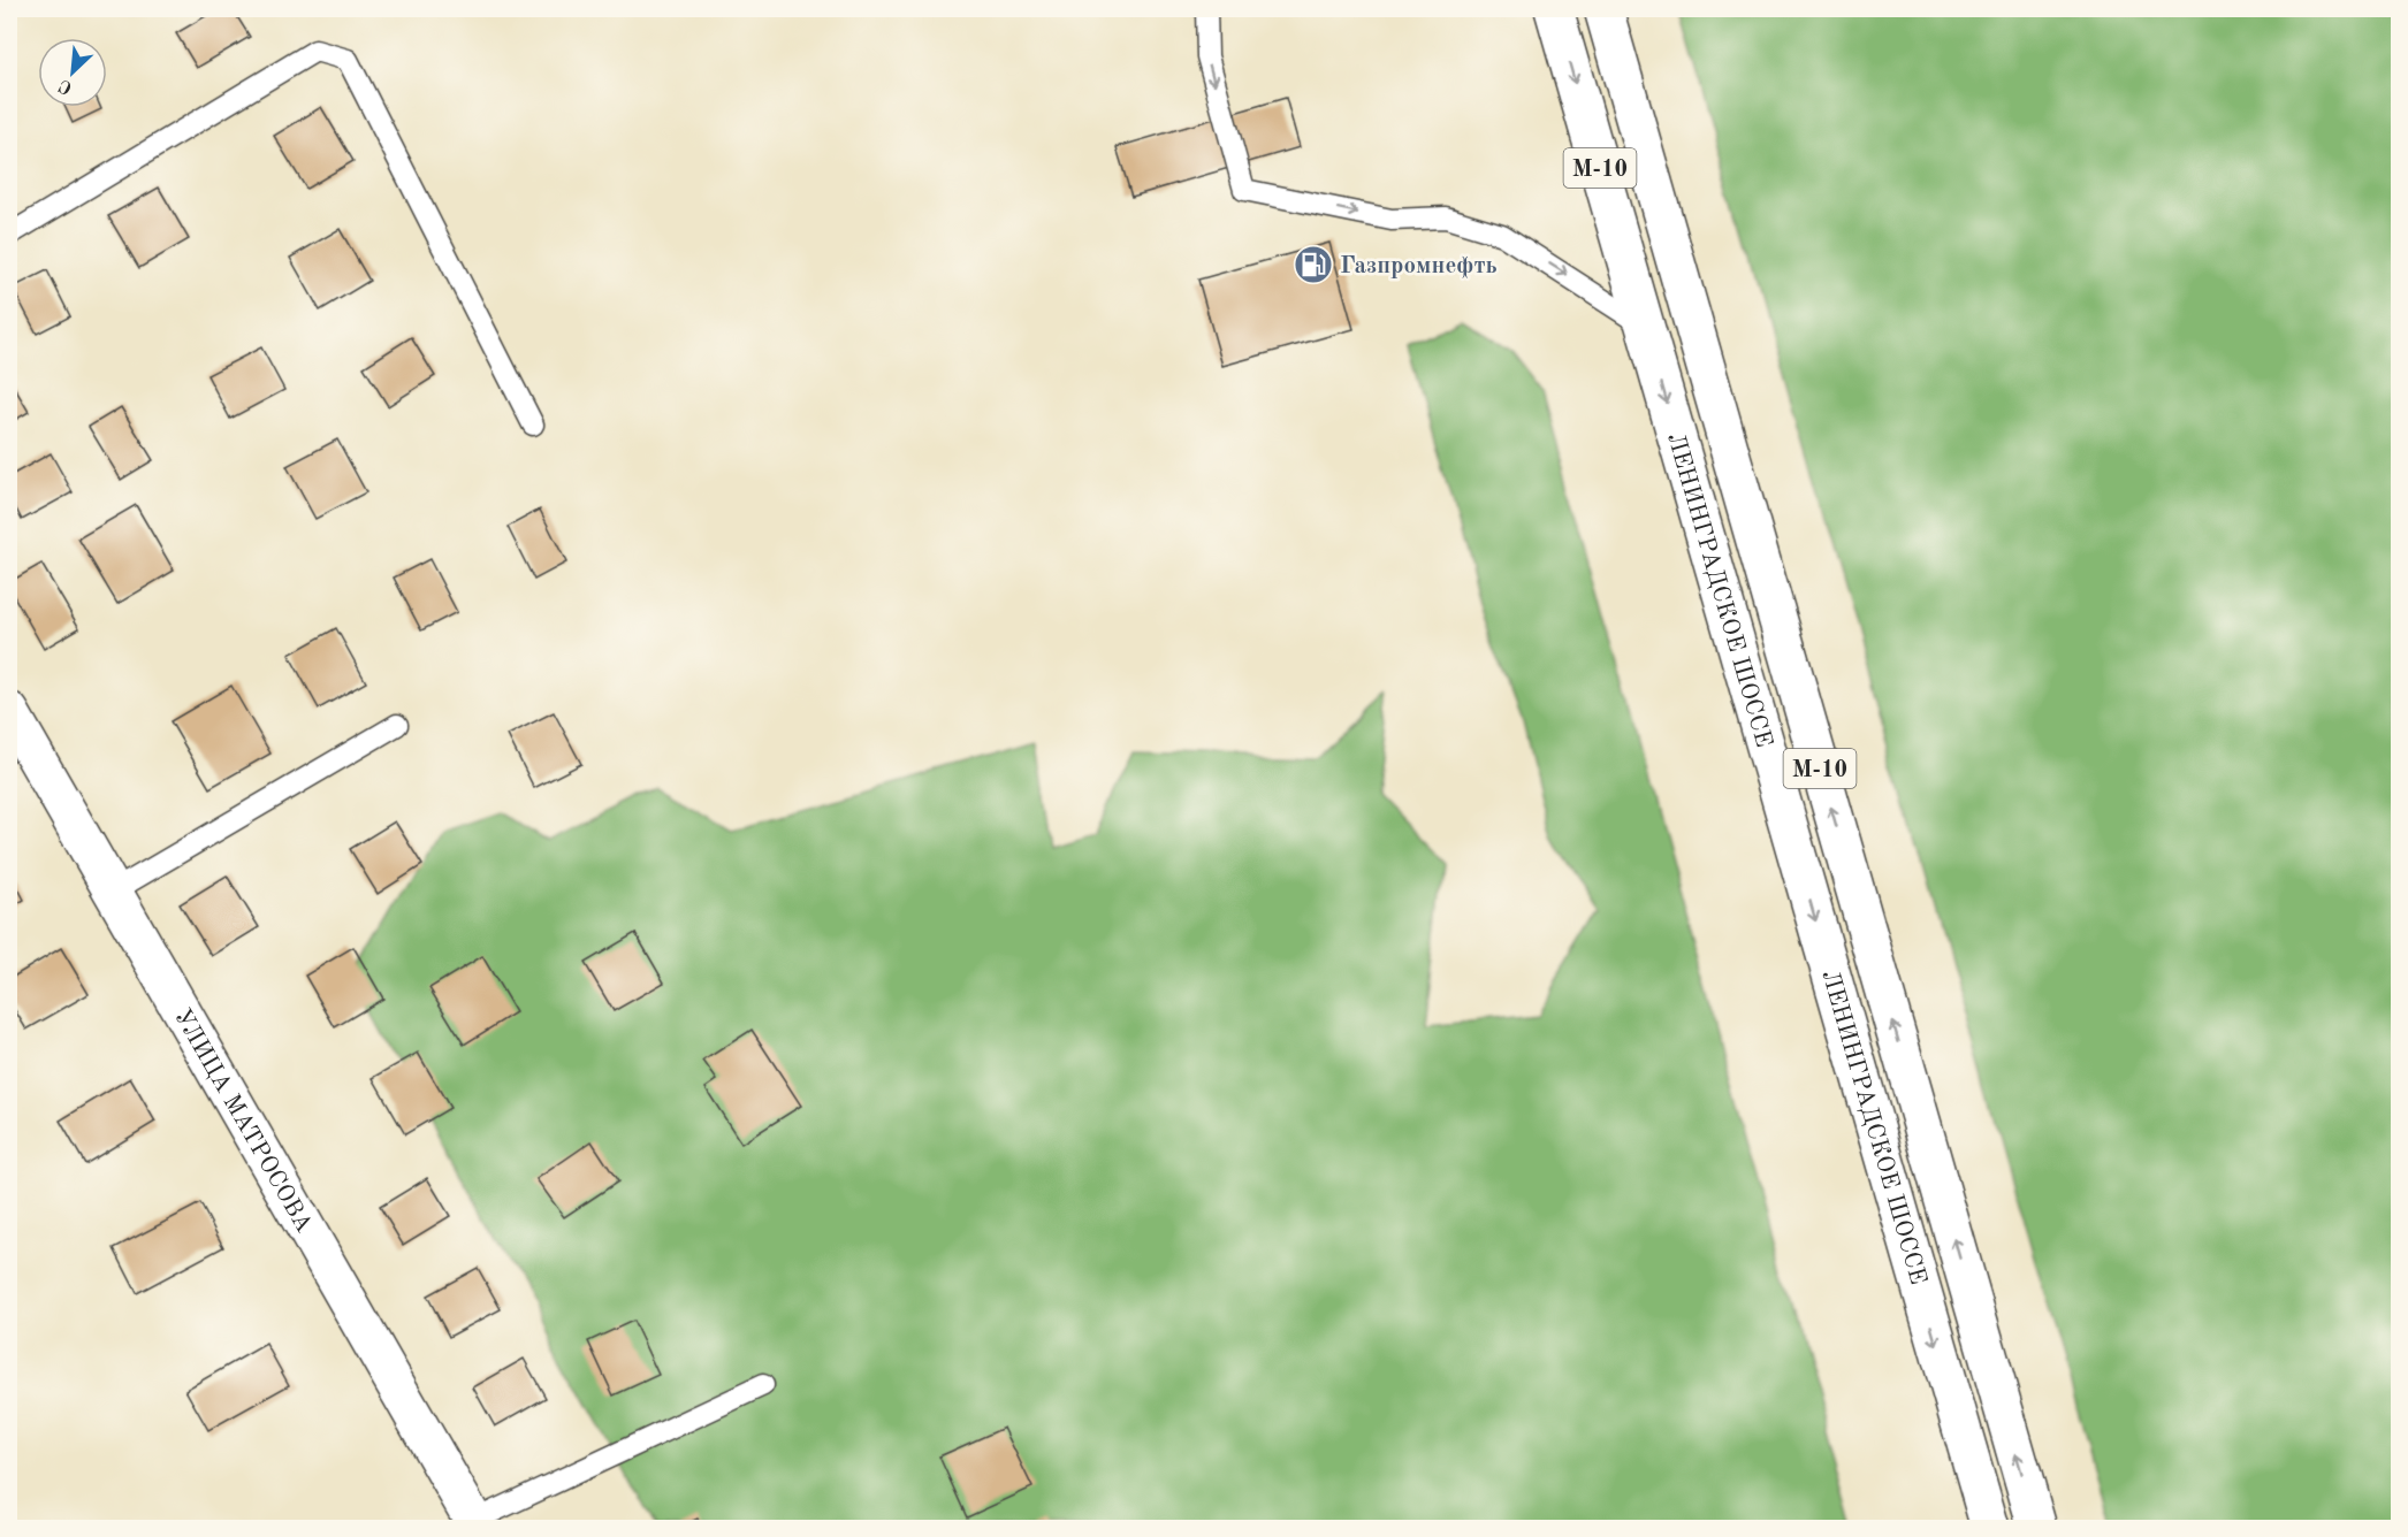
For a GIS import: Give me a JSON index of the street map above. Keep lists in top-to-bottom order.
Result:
{
  "streets": {
    "main road": ["М-10", "ЛЕНИНГРАДСКОЕ ШОССЕ", "УЛИЦА МАТРОСОВА"]
  },
  "places": {
    "fuel station": ["Газпромнефть"]
  },
  "north": "bottom left"
}
